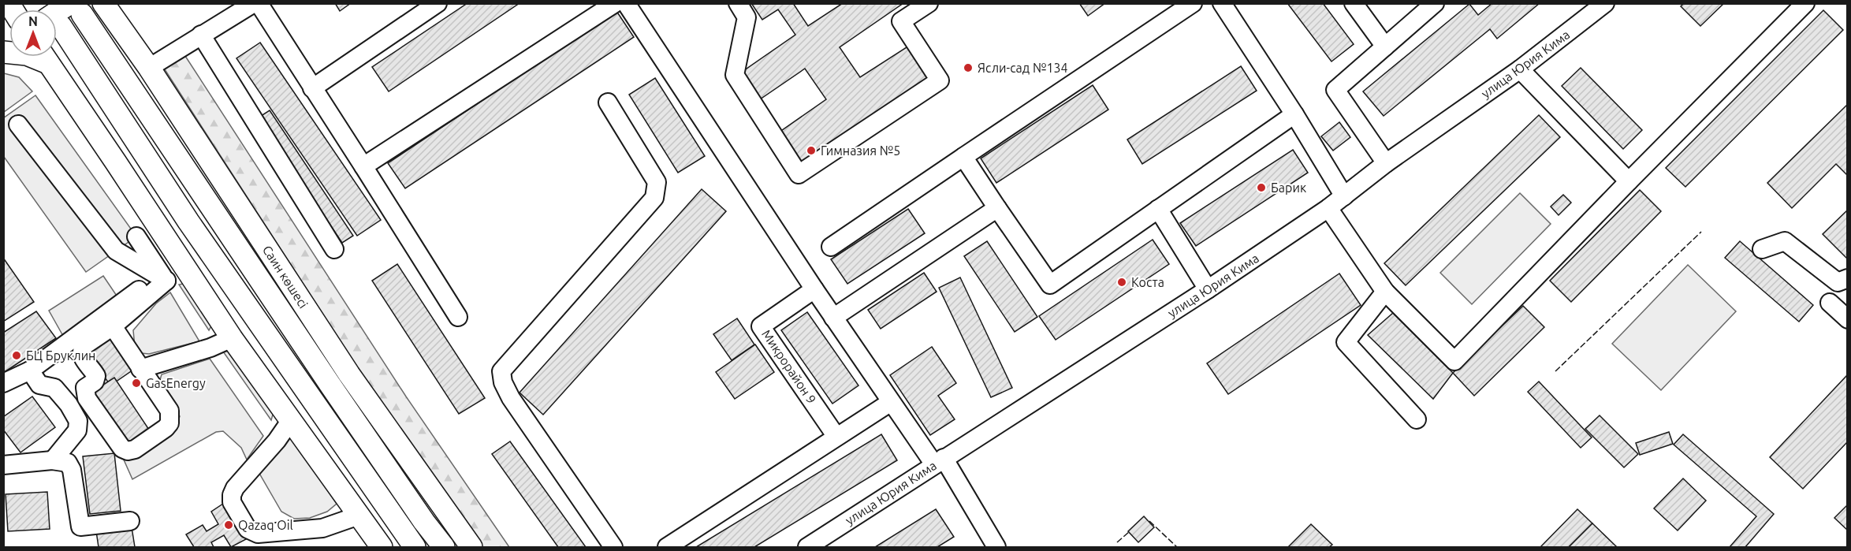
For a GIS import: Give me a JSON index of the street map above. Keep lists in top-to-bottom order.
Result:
{
  "streets": {
    "main road": ["Саин көшесі"],
    "street": ["улица Юрия Кима", "Микрорайон 9"]
  },
  "places": [
    "Ясли-сад №134",
    "Гимназия №5",
    "Барик",
    "Коста",
    "БЦ Бруклин",
    "GasEnergy",
    "Qazaq Oil"
  ],
  "north": "top"
}
